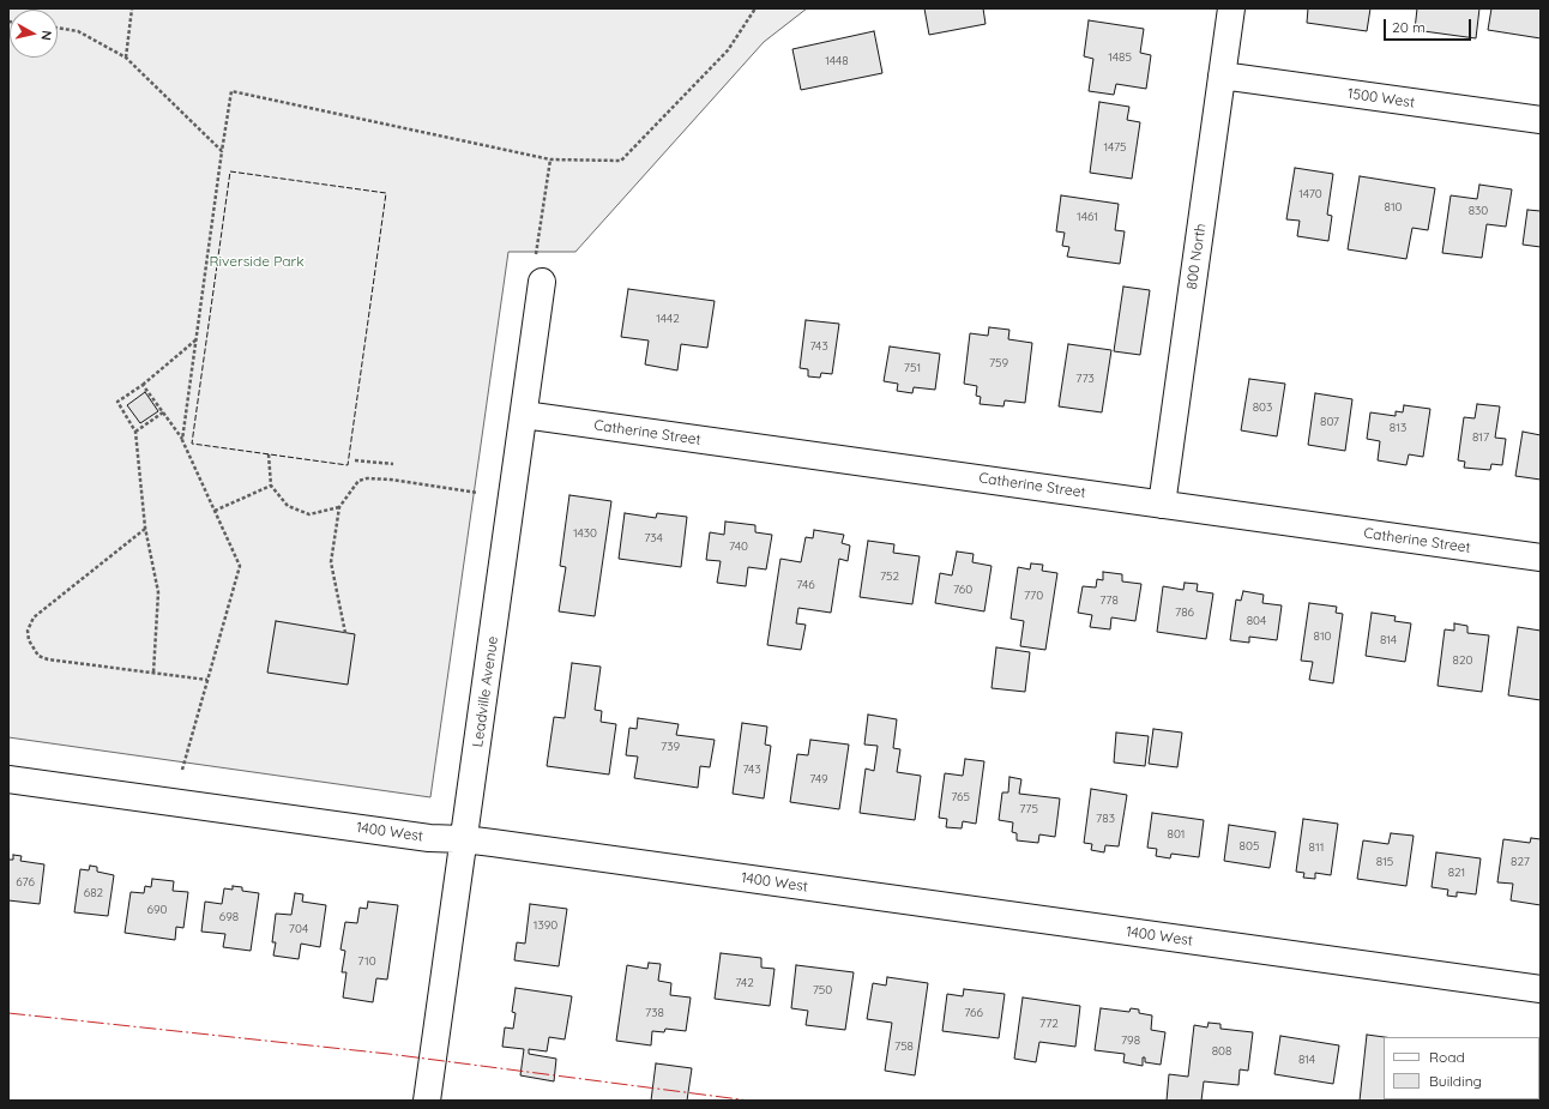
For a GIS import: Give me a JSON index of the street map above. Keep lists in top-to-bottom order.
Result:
{
  "streets": {
    "street": [
      "1500 West",
      "800 North",
      "Catherine Street",
      "Leadville Avenue",
      "1400 West"
    ]
  },
  "crossings": [
    ["1500 West", "800 North"],
    ["800 North", "Catherine Street"],
    ["Catherine Street", "Leadville Avenue"],
    ["Leadville Avenue", "1400 West"]
  ],
  "parks": ["Riverside Park"],
  "house_numbers": [
    "1485",
    "1448",
    "1475",
    "1470",
    "810",
    "830",
    "1461",
    "1442",
    "743",
    "759",
    "751",
    "773",
    "803",
    "807",
    "813",
    "817",
    "1430",
    "734",
    "740",
    "752",
    "746",
    "760",
    "770",
    "778",
    "786",
    "804",
    "810",
    "814",
    "820",
    "739",
    "743",
    "749",
    "765",
    "775",
    "783",
    "801",
    "805",
    "811",
    "815",
    "827",
    "821",
    "676",
    "682",
    "690",
    "698",
    "1390",
    "704",
    "710",
    "742",
    "750",
    "738",
    "766",
    "772",
    "798",
    "758",
    "808",
    "814"
  ],
  "legend": ["Road", "Building"],
  "scale_bar": "20 m",
  "north": "right"
}
